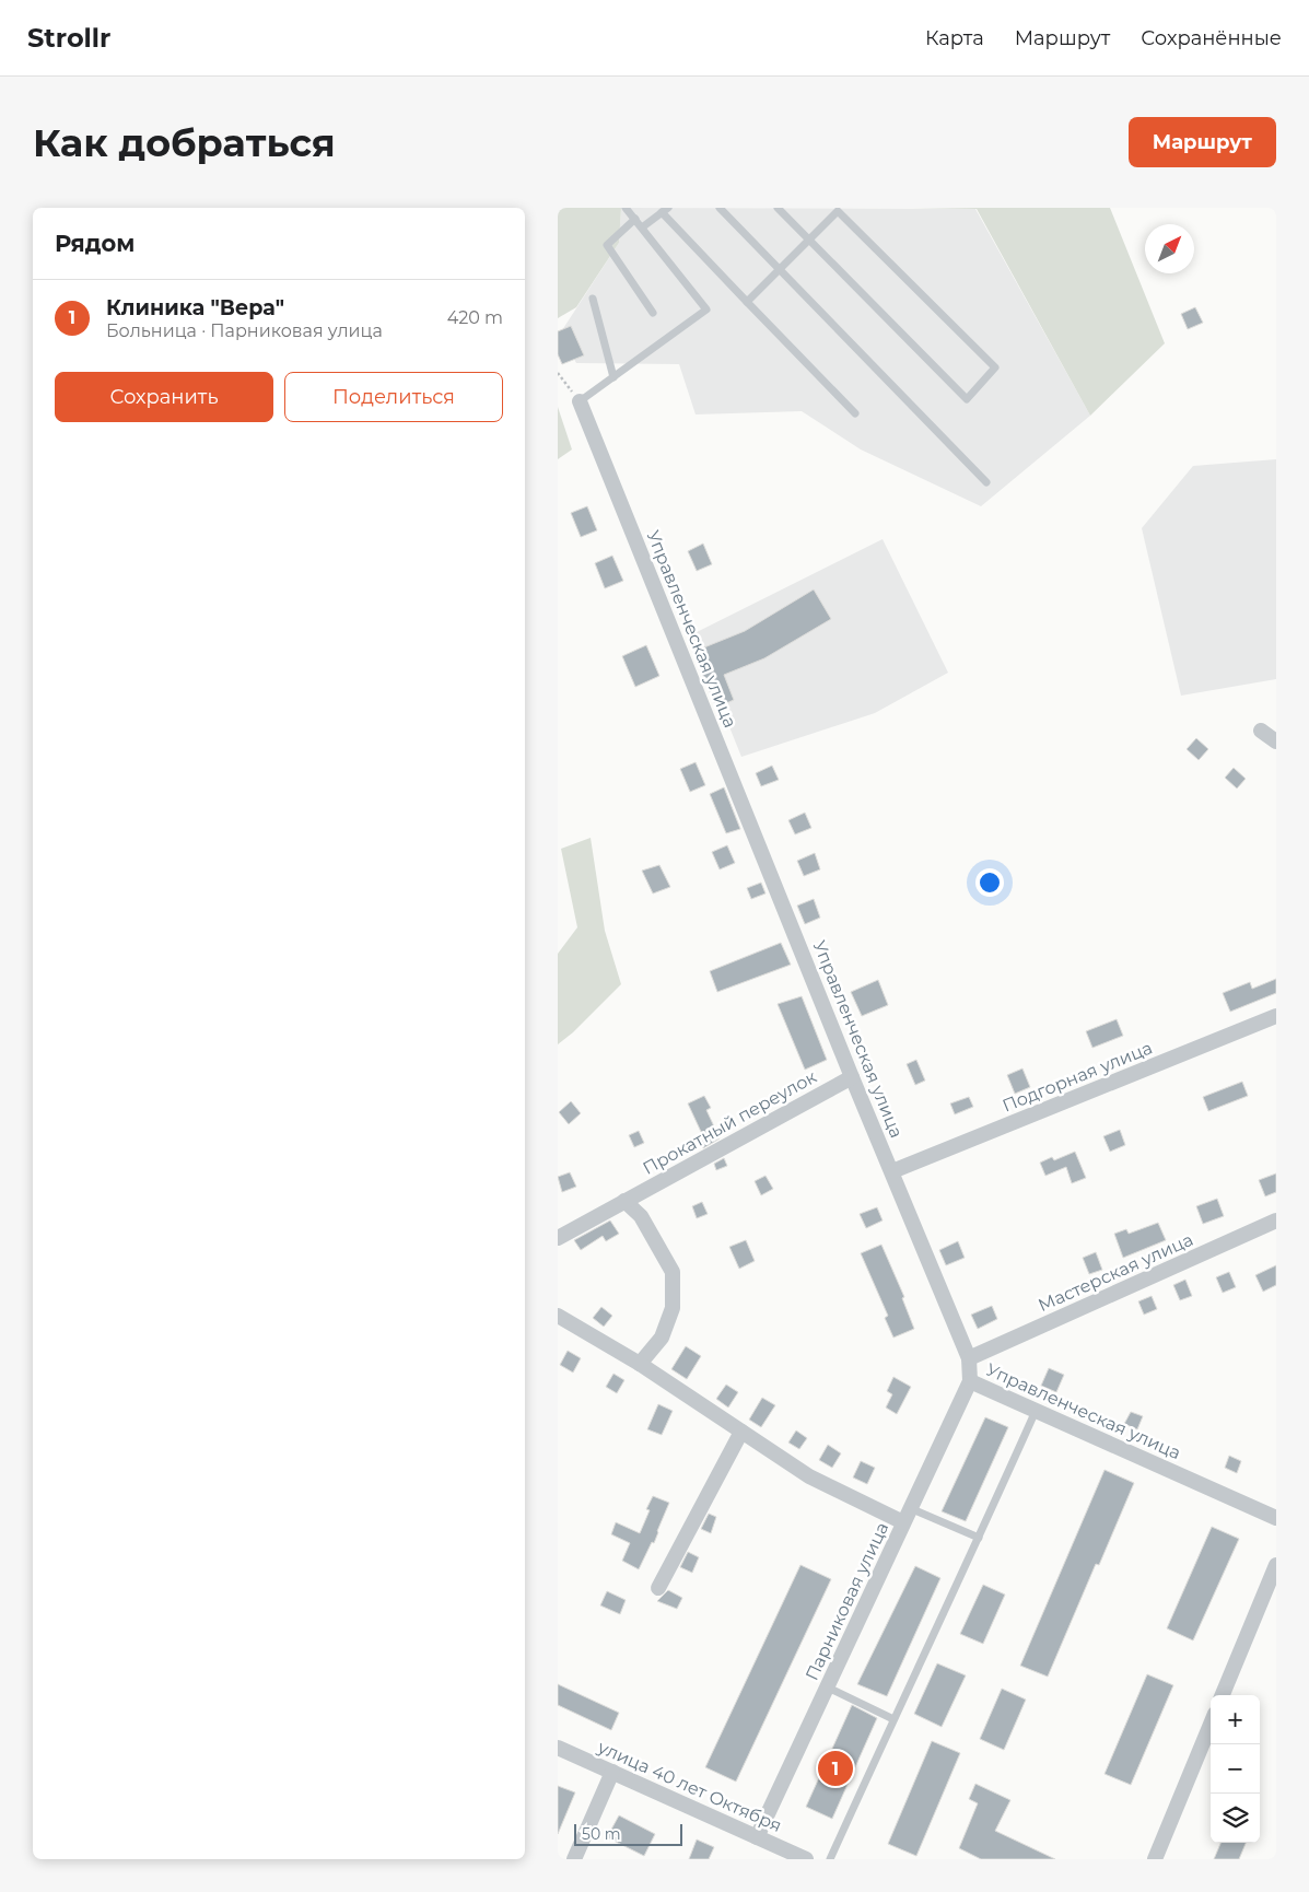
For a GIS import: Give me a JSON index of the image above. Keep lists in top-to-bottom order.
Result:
{
  "streets": {
    "street": [
      "Управленческая улица",
      "Подгорная улица",
      "Прокатный переулок",
      "Мастерская улица",
      "Парниковая улица",
      "улица 40 лет Октября"
    ]
  },
  "crossings": [
    ["Управленческая улица", "Подгорная улица"],
    ["Управленческая улица", "Прокатный переулок"],
    ["Управленческая улица", "Мастерская улица"],
    ["Управленческая улица", "Парниковая улица"],
    ["Парниковая улица", "улица 40 лет Октября"]
  ],
  "scale_bar": "50 m",
  "north": "top right",
  "page": {
    "header": "Strollr",
    "nav": ["Карта", "Маршрут", "Сохранённые"],
    "buttons": [
      "Маршрут",
      ["Сохранить", "Поделиться"]
    ],
    "title": "Как добраться",
    "heading": "Рядом",
    "list": [
      {
        "mark": "1",
        "name": "Клиника \"Вера\"",
        "note": "Больница · Парниковая улица",
        "value": "420 m"
      }
    ],
    "map_buttons": ["+", "−"],
    "pins": "1",
    "scale": "50 m"
  }
}
